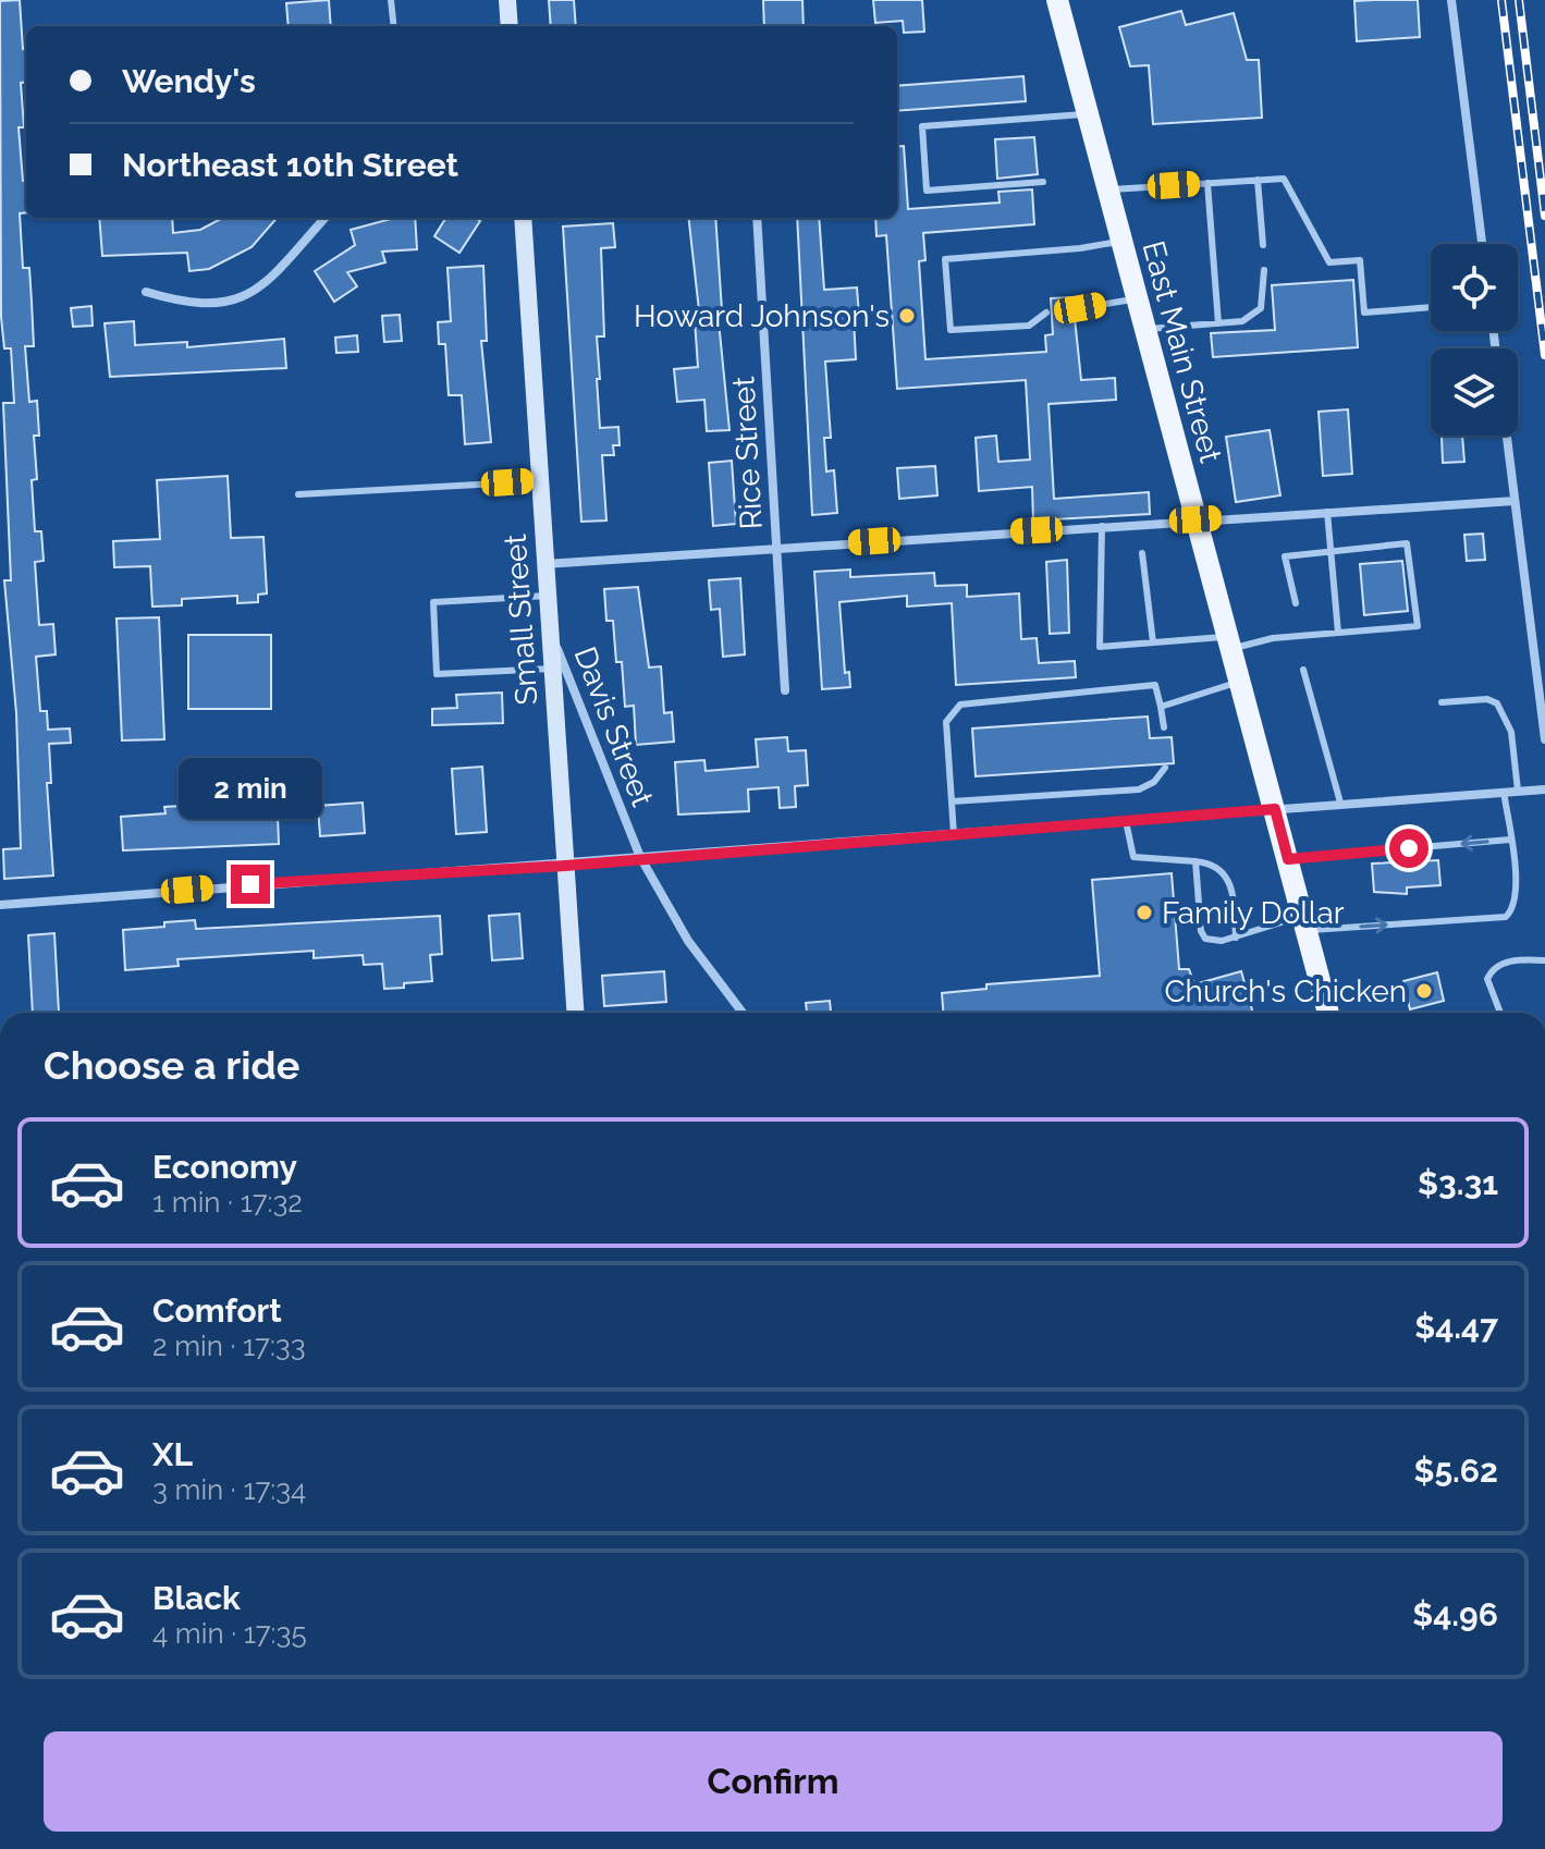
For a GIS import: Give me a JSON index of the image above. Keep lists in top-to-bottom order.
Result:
{
  "streets": {
    "main road": ["East Main Street"],
    "street": ["Rice Street", "Small Street", "Davis Street"]
  },
  "crossings": [
    ["Small Street", "Davis Street"]
  ],
  "places": ["Howard Johnson's", "Family Dollar", "Church's Chicken"],
  "page": {
    "banner": ["Wendy's", "Northeast 10th Street"],
    "bubble": "2 min",
    "heading": "Choose a ride",
    "list": [
      {
        "name": "Economy",
        "note": "1 min · 17:32",
        "value": "$3.31"
      },
      {
        "name": "Comfort",
        "note": "2 min · 17:33",
        "value": "$4.47"
      },
      {
        "name": "XL",
        "note": "3 min · 17:34",
        "value": "$5.62"
      },
      {
        "name": "Black",
        "note": "4 min · 17:35",
        "value": "$4.96"
      }
    ],
    "buttons": "Confirm"
  }
}
